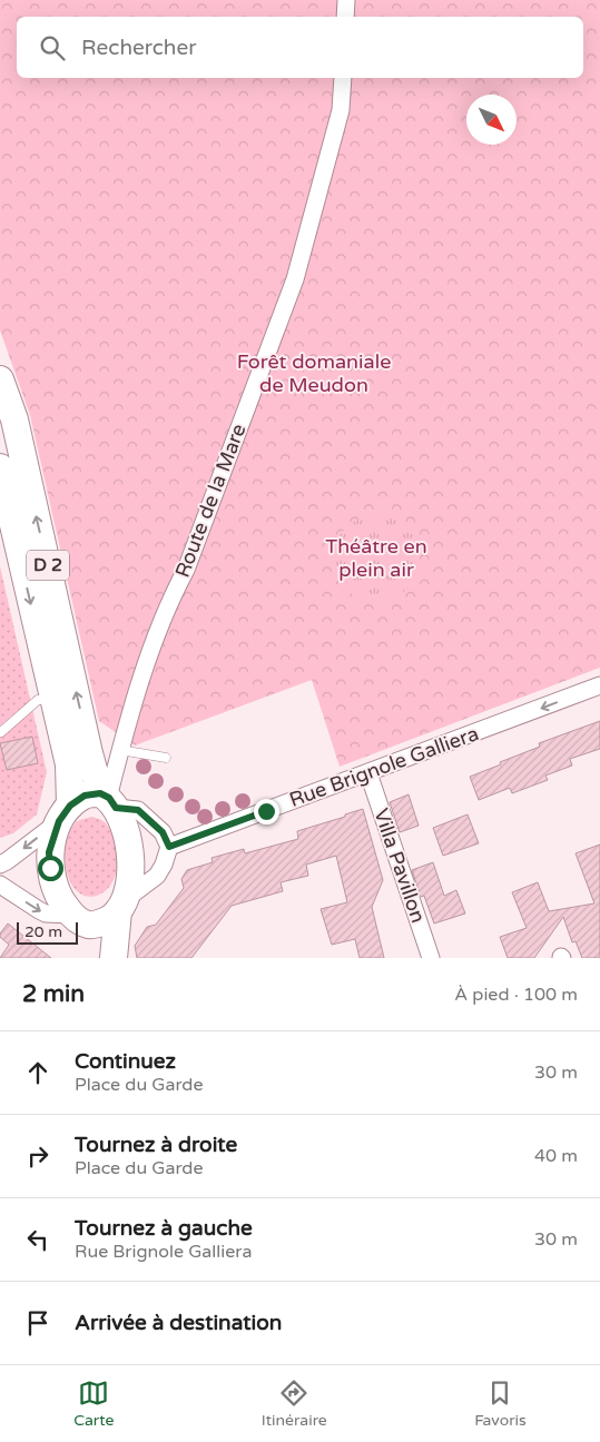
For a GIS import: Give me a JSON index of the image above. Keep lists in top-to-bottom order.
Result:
{
  "streets": {
    "main road": ["D 2"],
    "street": ["Route de la Mare", "Rue Brignole Galliera", "Villa Pavillon"]
  },
  "crossings": [
    ["Route de la Mare", "D 2"],
    ["Rue Brignole Galliera", "Villa Pavillon"]
  ],
  "one_way": ["Rue Brignole Galliera"],
  "parks": ["Forêt domaniale de Meudon", "Théâtre en plein air"],
  "scale_bar": "20 m",
  "north": "bottom right",
  "page": {
    "search": "Rechercher",
    "scale": "20 m",
    "heading": ["2 min", "À pied · 100 m"],
    "list": [
      ["Continuez", "Place du Garde", "30 m"],
      ["Tournez à droite", "Place du Garde", "40 m"],
      ["Tournez à gauche", "Rue Brignole Galliera", "30 m"],
      "Arrivée à destination"
    ],
    "nav": ["Carte", "Itinéraire", "Favoris"]
  }
}
